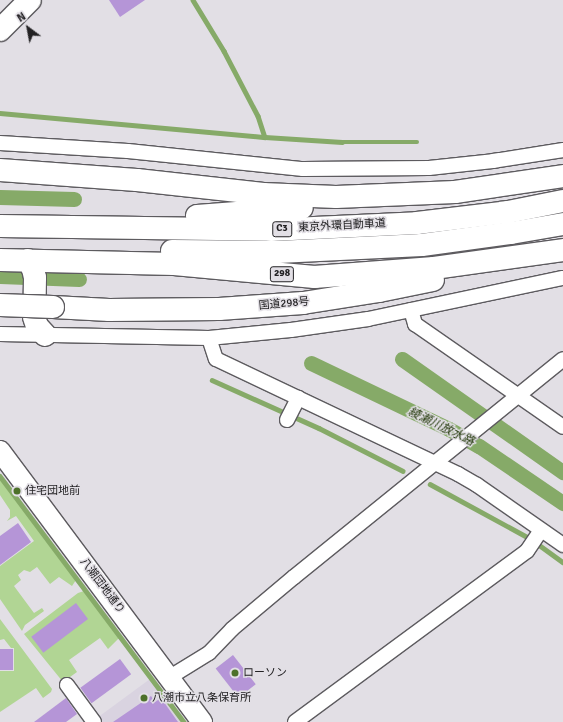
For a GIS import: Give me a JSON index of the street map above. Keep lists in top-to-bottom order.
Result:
{
  "streets": {
    "main road": [
      "東京外環自動車道",
      "C3",
      "298",
      "国道298号"
    ],
    "street": ["八潮団地通り"]
  },
  "water": ["綾瀬川放水路"],
  "places": ["住宅団地前", "ローソン", "八潮市立八条保育所"],
  "north": "top left"
}
